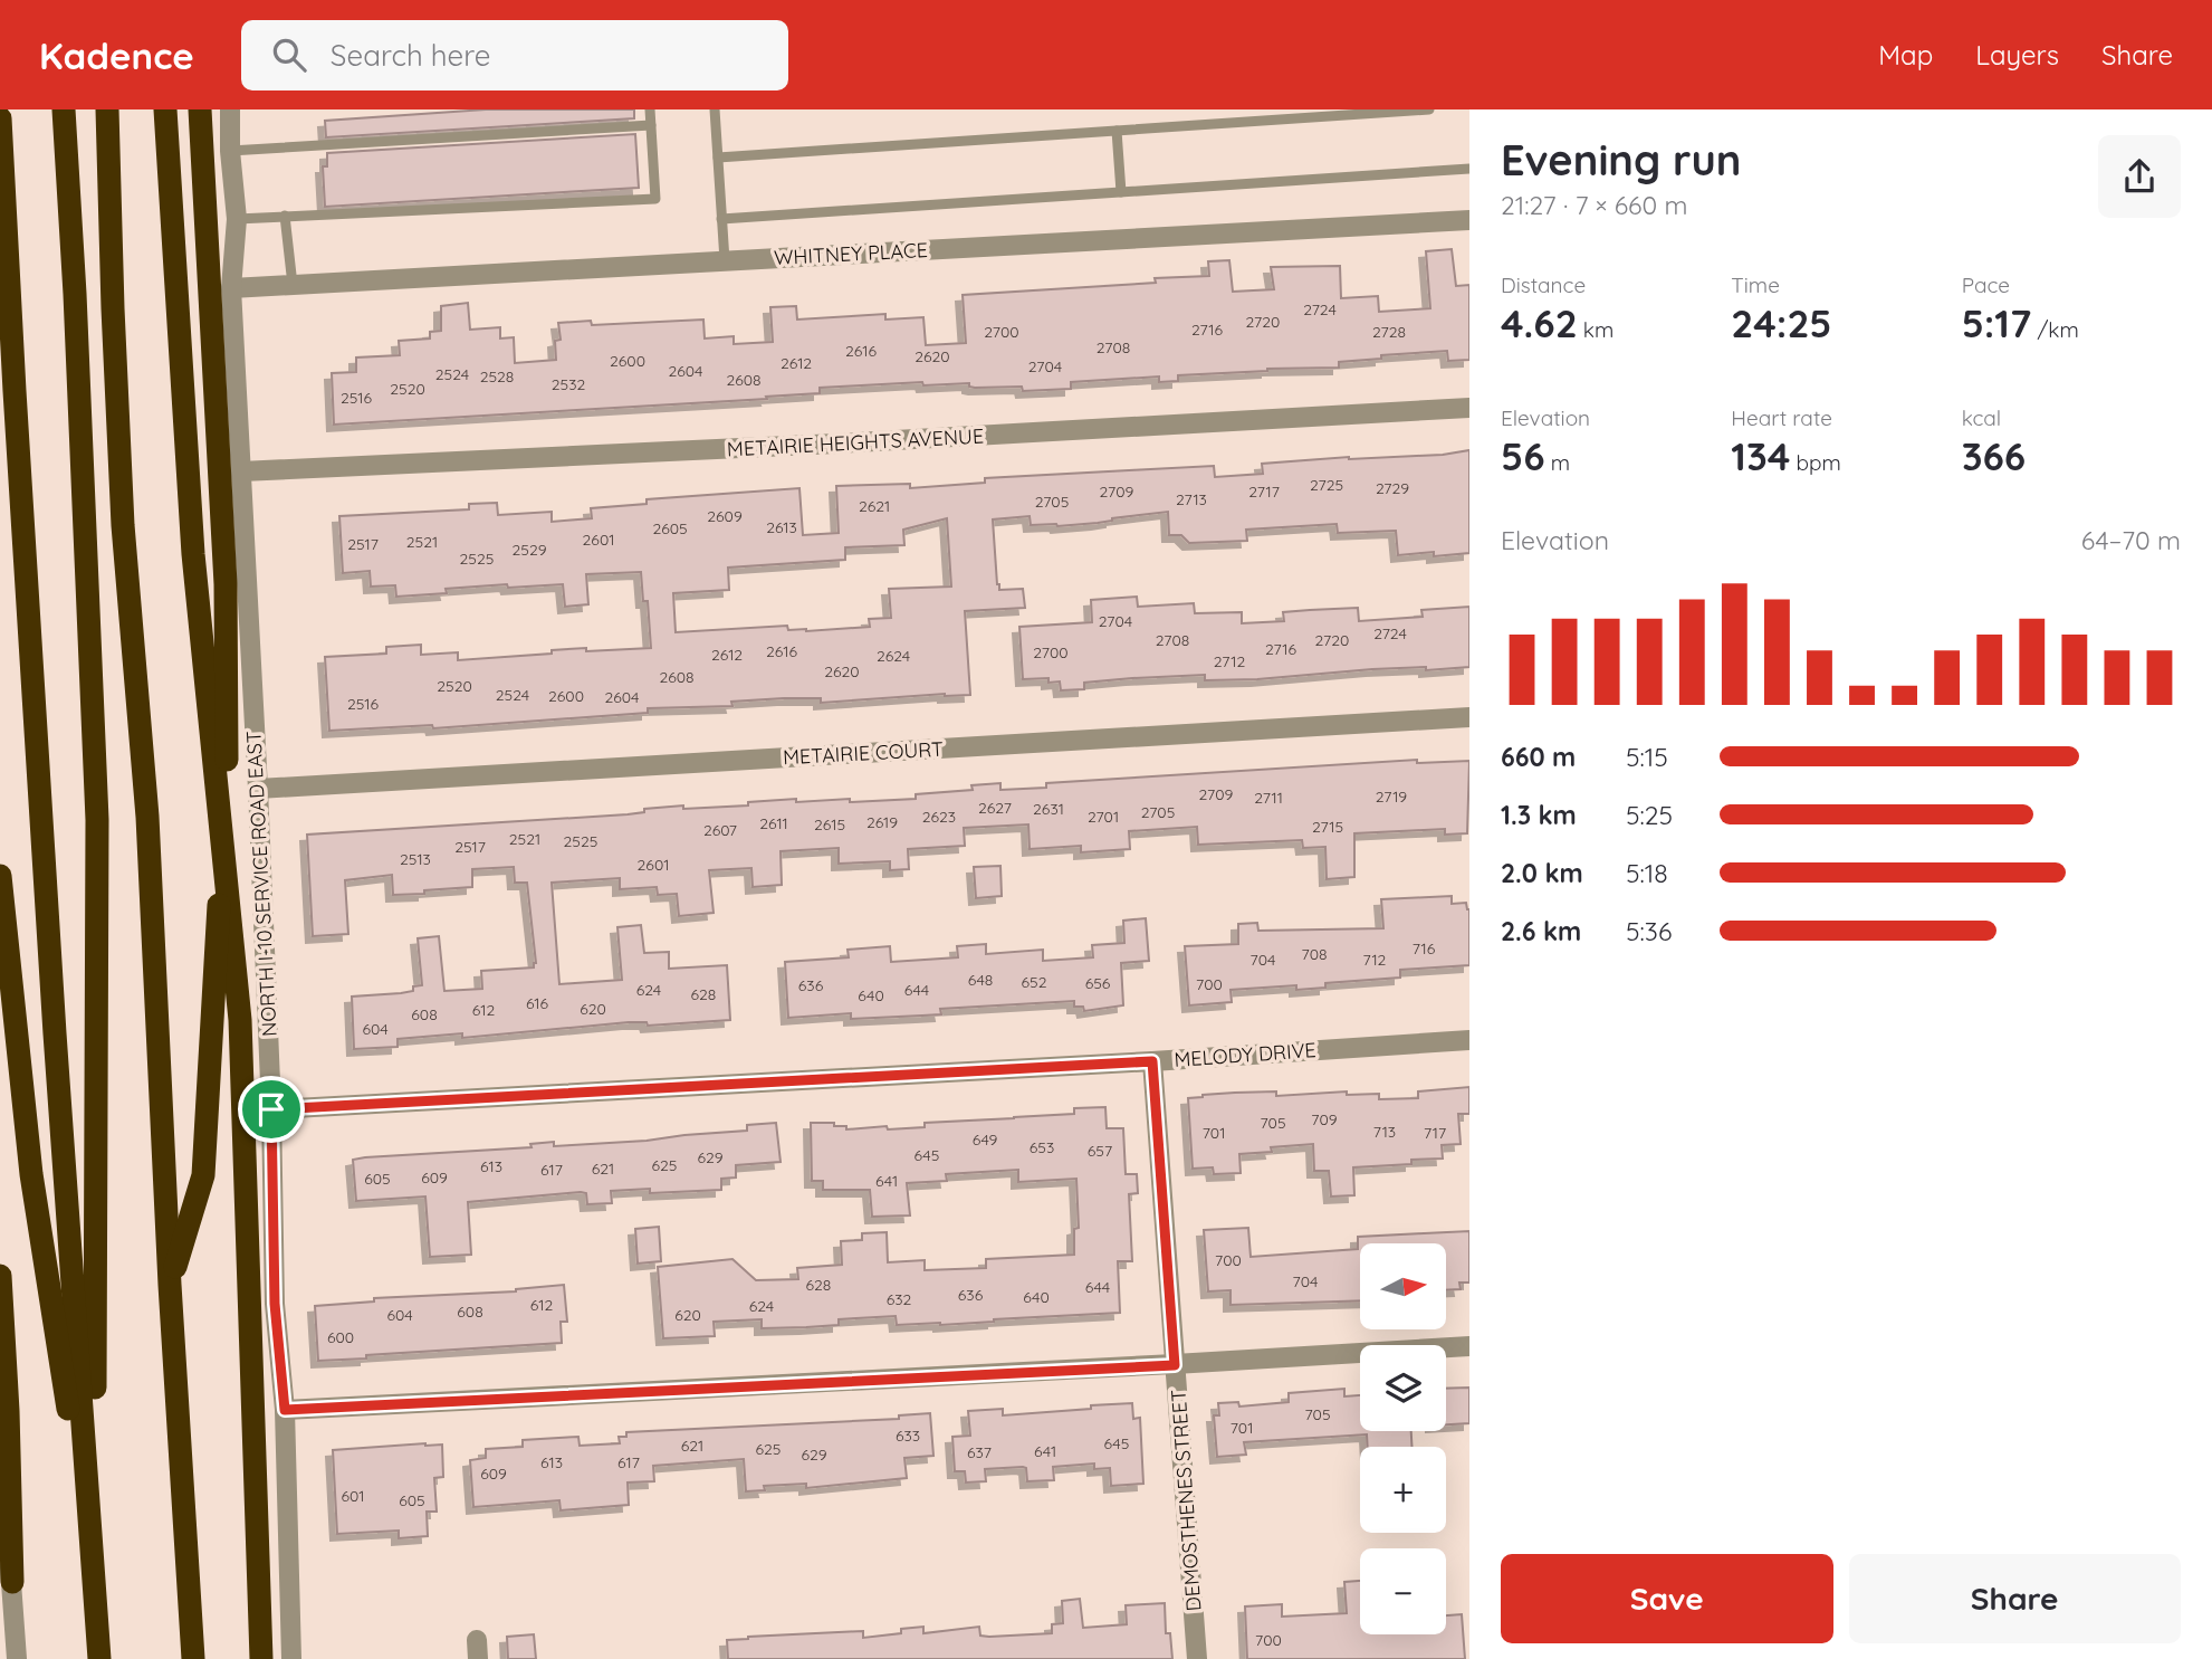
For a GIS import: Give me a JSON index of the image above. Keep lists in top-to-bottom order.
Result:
{
  "streets": {
    "street": [
      "WHITNEY PLACE",
      "METAIRIE HEIGHTS AVENUE",
      "METAIRIE COURT",
      "NORTH I-10 SERVICE ROAD EAST",
      "MELODY DRIVE",
      "DEMOSTHENES STREET"
    ]
  },
  "crossings": [
    ["WHITNEY PLACE", "NORTH I-10 SERVICE ROAD EAST"],
    ["METAIRIE HEIGHTS AVENUE", "NORTH I-10 SERVICE ROAD EAST"],
    ["METAIRIE COURT", "NORTH I-10 SERVICE ROAD EAST"],
    ["NORTH I-10 SERVICE ROAD EAST", "MELODY DRIVE"],
    ["MELODY DRIVE", "DEMOSTHENES STREET"]
  ],
  "house_numbers": [
    "2724",
    "2720",
    "2716",
    "2700",
    "2728",
    "2708",
    "2616",
    "2620",
    "2600",
    "2612",
    "2704",
    "2604",
    "2524",
    "2528",
    "2608",
    "2532",
    "2520",
    "2516",
    "2725",
    "2729",
    "2709",
    "2717",
    "2713",
    "2705",
    "2621",
    "2609",
    "2613",
    "2605",
    "2601",
    "2521",
    "2517",
    "2529",
    "2525",
    "2704",
    "2724",
    "2708",
    "2720",
    "2716",
    "2616",
    "2700",
    "2612",
    "2624",
    "2712",
    "2620",
    "2608",
    "2520",
    "2524",
    "2600",
    "2604",
    "2516",
    "2709",
    "2719",
    "2711",
    "2627",
    "2631",
    "2705",
    "2623",
    "2701",
    "2619",
    "2611",
    "2615",
    "2715",
    "2607",
    "2521",
    "2525",
    "2517",
    "2513",
    "2601",
    "716",
    "708",
    "704",
    "712",
    "648",
    "652",
    "656",
    "700",
    "636",
    "624",
    "644",
    "628",
    "640",
    "616",
    "620",
    "612",
    "608",
    "604",
    "709",
    "705",
    "713",
    "701",
    "717",
    "649",
    "653",
    "657",
    "645",
    "629",
    "625",
    "613",
    "621",
    "617",
    "609",
    "605",
    "641",
    "700",
    "704",
    "628",
    "644",
    "636",
    "640",
    "632",
    "612",
    "624",
    "608",
    "604",
    "620",
    "600",
    "705",
    "701",
    "633",
    "645",
    "621",
    "625",
    "641",
    "637",
    "629",
    "613",
    "617",
    "609",
    "601",
    "605",
    "700"
  ],
  "north": "right",
  "page": {
    "header": "Kadence",
    "search": "Search here",
    "nav": ["Map", "Layers", "Share"],
    "heading": ["Evening run", "21:27 · 7 × 660 m"],
    "stats": [
      ["Distance", "4.62 km"],
      ["Time", "24:25"],
      ["Pace", "5:17 /km"],
      ["Elevation", "56 m"],
      ["Heart rate", "134 bpm"],
      ["kcal", "366"]
    ],
    "chart": ["Elevation", "64–70 m"],
    "list": [
      {
        "name": "660 m",
        "note": "5:15"
      },
      {
        "name": "1.3 km",
        "note": "5:25"
      },
      {
        "name": "2.0 km",
        "note": "5:18"
      },
      {
        "name": "2.6 km",
        "note": "5:36"
      }
    ],
    "map_buttons": ["+", "−"],
    "buttons": ["Save", "Share"]
  }
}
